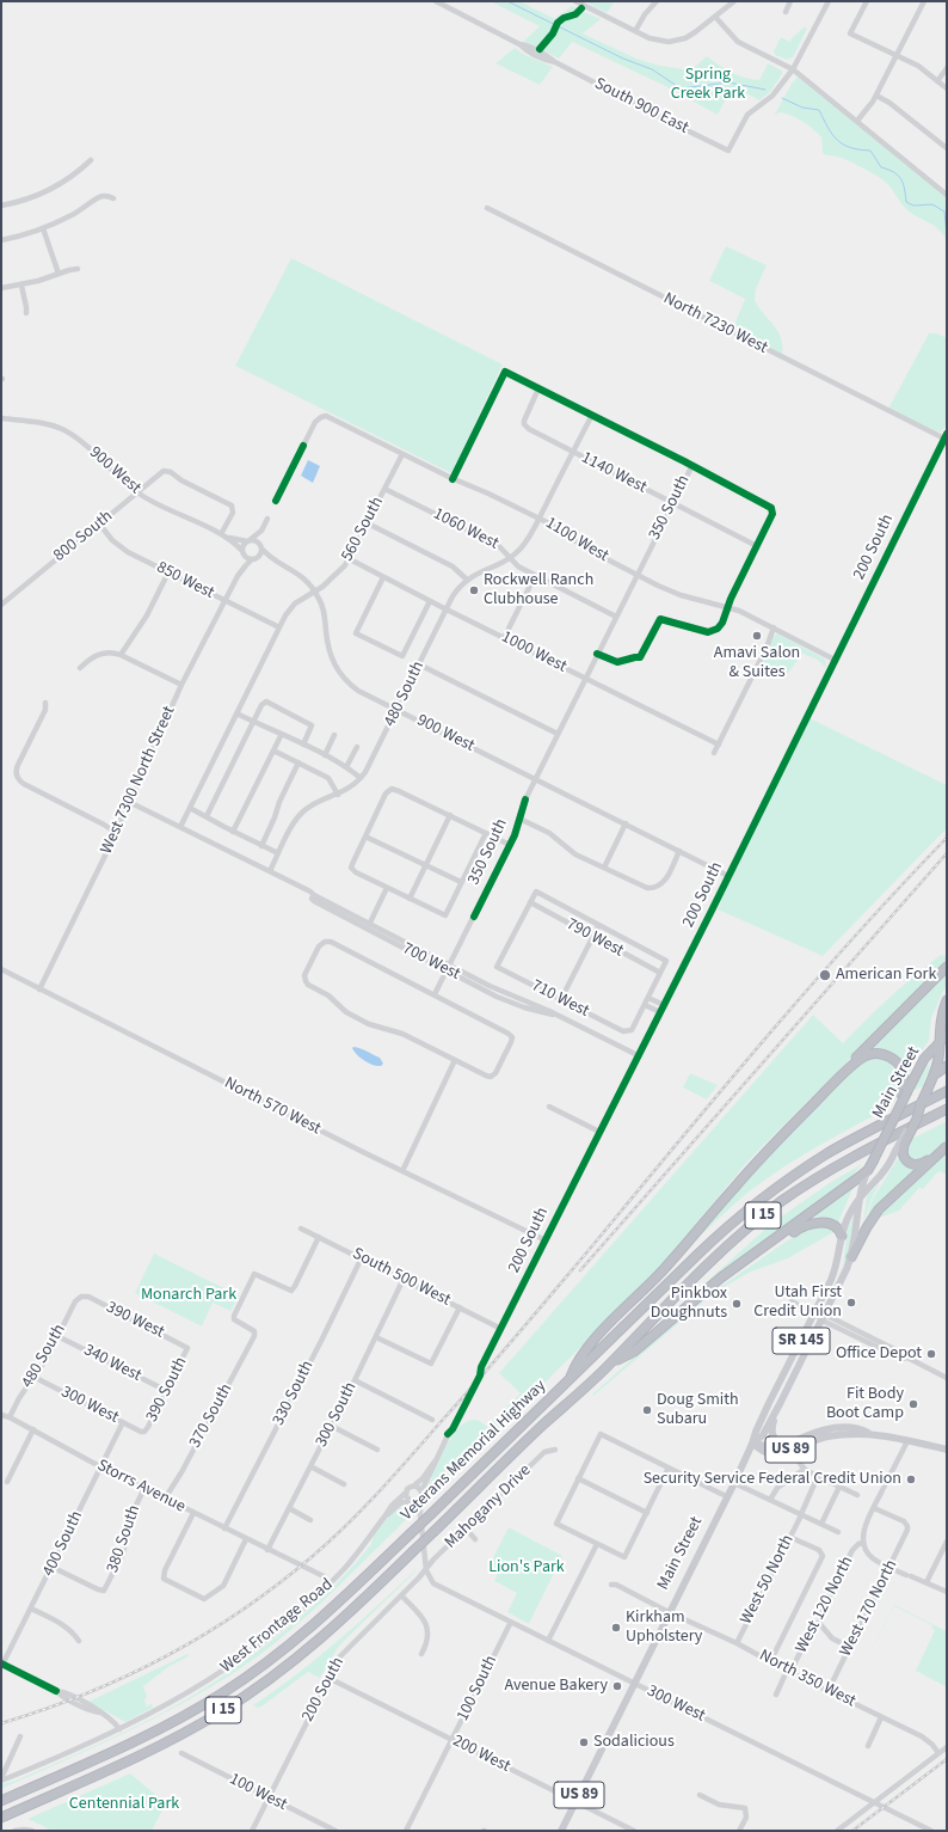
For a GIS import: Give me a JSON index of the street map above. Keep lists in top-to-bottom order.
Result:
{
  "streets": {
    "highway": [
      "Main Street",
      "I 15",
      "SR 145",
      "Veterans Memorial Highway"
    ],
    "main road": ["US 89"],
    "street": [
      "South 900 East",
      "North 7230 West",
      "900 West",
      "1140 West",
      "350 South",
      "560 South",
      "1060 West",
      "800 South",
      "1100 West",
      "200 South",
      "850 West",
      "1000 West",
      "480 South",
      "West 7300 North Street",
      "790 West",
      "700 West",
      "710 West",
      "North 570 West",
      "South 500 West",
      "390 West",
      "340 West",
      "390 South",
      "330 South",
      "300 West",
      "300 South",
      "370 South",
      "Storrs Avenue",
      "Mahogany Drive",
      "380 South",
      "400 South",
      "West 50 North",
      "West 120 North",
      "West 170 North",
      "West Frontage Road",
      "North 350 West",
      "100 South",
      "200 West",
      "100 West"
    ]
  },
  "crossings": [
    ["North 7230 West", "200 South"],
    ["900 West", "350 South"],
    ["900 West", "560 South"],
    ["900 West", "800 South"],
    ["900 West", "200 South"],
    ["900 West", "480 South"],
    ["900 West", "West 7300 North Street"],
    ["1140 West", "350 South"],
    ["1140 West", "480 South"],
    ["350 South", "1060 West"],
    ["350 South", "1100 West"],
    ["350 South", "1000 West"],
    ["350 South", "700 West"],
    ["560 South", "1060 West"],
    ["560 South", "1100 West"],
    ["560 South", "850 West"],
    ["560 South", "1000 West"],
    ["560 South", "700 West"],
    ["1060 West", "480 South"],
    ["800 South", "850 West"],
    ["1100 West", "200 South"],
    ["1100 West", "480 South"],
    ["200 South", "700 West"],
    ["200 South", "North 570 West"],
    ["200 South", "South 500 West"],
    ["200 South", "300 West"],
    ["200 South", "Mahogany Drive"],
    ["200 South", "West Frontage Road"],
    ["200 South", "200 West"],
    ["200 South", "100 West"],
    ["850 West", "West 7300 North Street"],
    ["1000 West", "480 South"],
    ["480 South", "700 West"],
    ["480 South", "390 West"],
    ["480 South", "340 West"],
    ["480 South", "300 West"],
    ["480 South", "Storrs Avenue"],
    ["West 7300 North Street", "700 West"],
    ["West 7300 North Street", "North 570 West"],
    ["790 West", "710 West"],
    ["Main Street", "300 West"],
    ["Main Street", "US 89"],
    ["Main Street", "North 350 West"],
    ["Main Street", "200 West"],
    ["South 500 West", "330 South"],
    ["South 500 West", "300 South"],
    ["South 500 West", "370 South"],
    ["390 West", "390 South"],
    ["340 West", "390 South"],
    ["390 South", "300 West"],
    ["330 South", "Storrs Avenue"],
    ["300 West", "Mahogany Drive"],
    ["300 West", "400 South"],
    ["300 West", "100 South"],
    ["300 South", "Storrs Avenue"],
    ["370 South", "Storrs Avenue"],
    ["US 89", "West 120 North"],
    ["Storrs Avenue", "380 South"],
    ["Storrs Avenue", "400 South"],
    ["Storrs Avenue", "West Frontage Road"],
    ["380 South", "400 South"],
    ["West 50 North", "North 350 West"],
    ["West 120 North", "West 170 North"],
    ["West 120 North", "North 350 West"],
    ["West 170 North", "North 350 West"],
    ["100 South", "200 West"]
  ],
  "parks": [
    "Spring Creek Park",
    "Monarch Park",
    "Lion's Park",
    "Centennial Park"
  ],
  "places": [
    "Rockwell Ranch Clubhouse",
    "Amavi Salon & Suites",
    "American Fork",
    "Utah First Credit Union",
    "Pinkbox Doughnuts",
    "Office Depot",
    "Fit Body Boot Camp",
    "Doug Smith Subaru",
    "Security Service Federal Credit Union",
    "Kirkham Upholstery",
    "Avenue Bakery",
    "Sodalicious"
  ]
}
